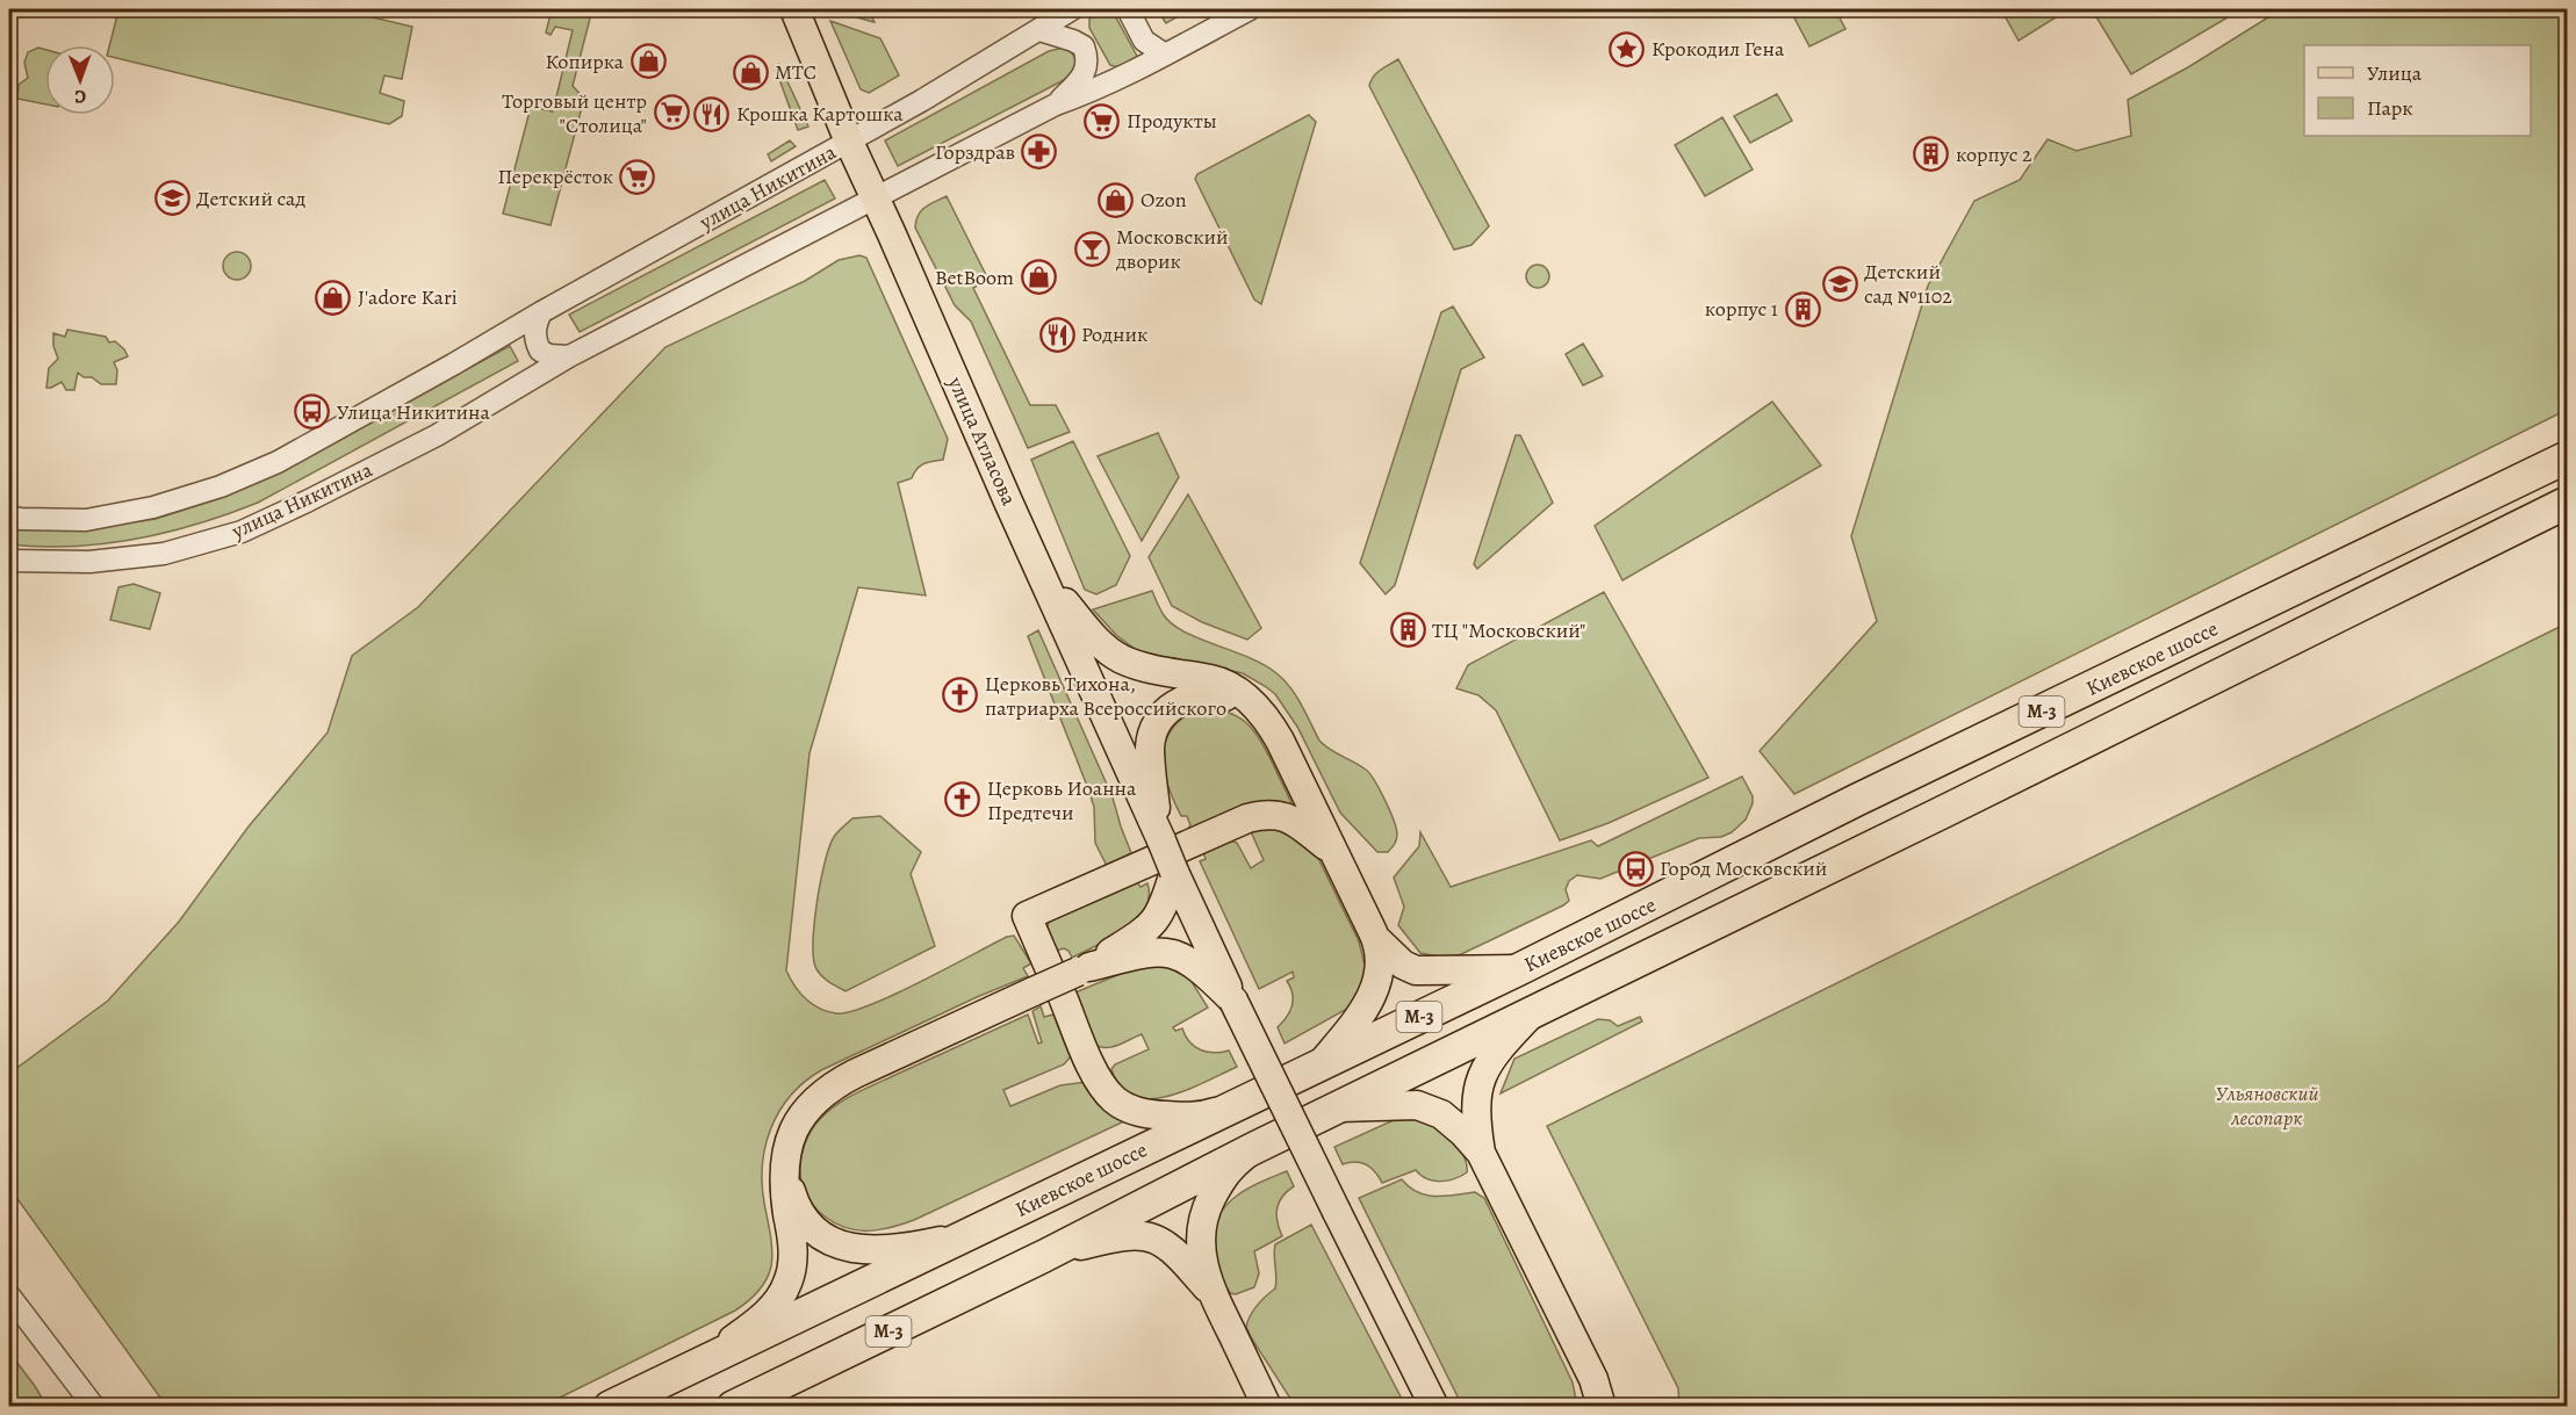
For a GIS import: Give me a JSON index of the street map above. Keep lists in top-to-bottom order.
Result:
{
  "streets": {
    "highway": ["Киевское шоссе", "М-3"],
    "main road": ["улица Атласова"],
    "street": ["улица Никитина"]
  },
  "crossings": [
    ["улица Никитина", "улица Атласова"]
  ],
  "parks": ["Ульяновский лесопарк"],
  "places": {
    "place": ["Крокодил Гена"],
    "shop": [
      "Копирка",
      "МТС",
      "Ozon",
      "BetBoom",
      "J'adore Kari"
    ],
    "supermarket": ["Торговый центр \"Столица\"", "Продукты", "Перекрёсток"],
    "restaurant": ["Крошка Картошка", "Родник"],
    "pharmacy": ["Горздрав"],
    "building": ["корпус 2", "корпус 1", "ТЦ \"Московский\""],
    "school or university": ["Детский сад", "Детский сад №1102"],
    "bar": ["Московский дворик"],
    "bus stop": ["Улица Никитина", "Город Московский"],
    "church": ["Церковь Тихона, патриарха Всероссийского", "Церковь Иоанна Предтечи"]
  },
  "legend": ["Улица", "Парк"],
  "north": "bottom"
}
